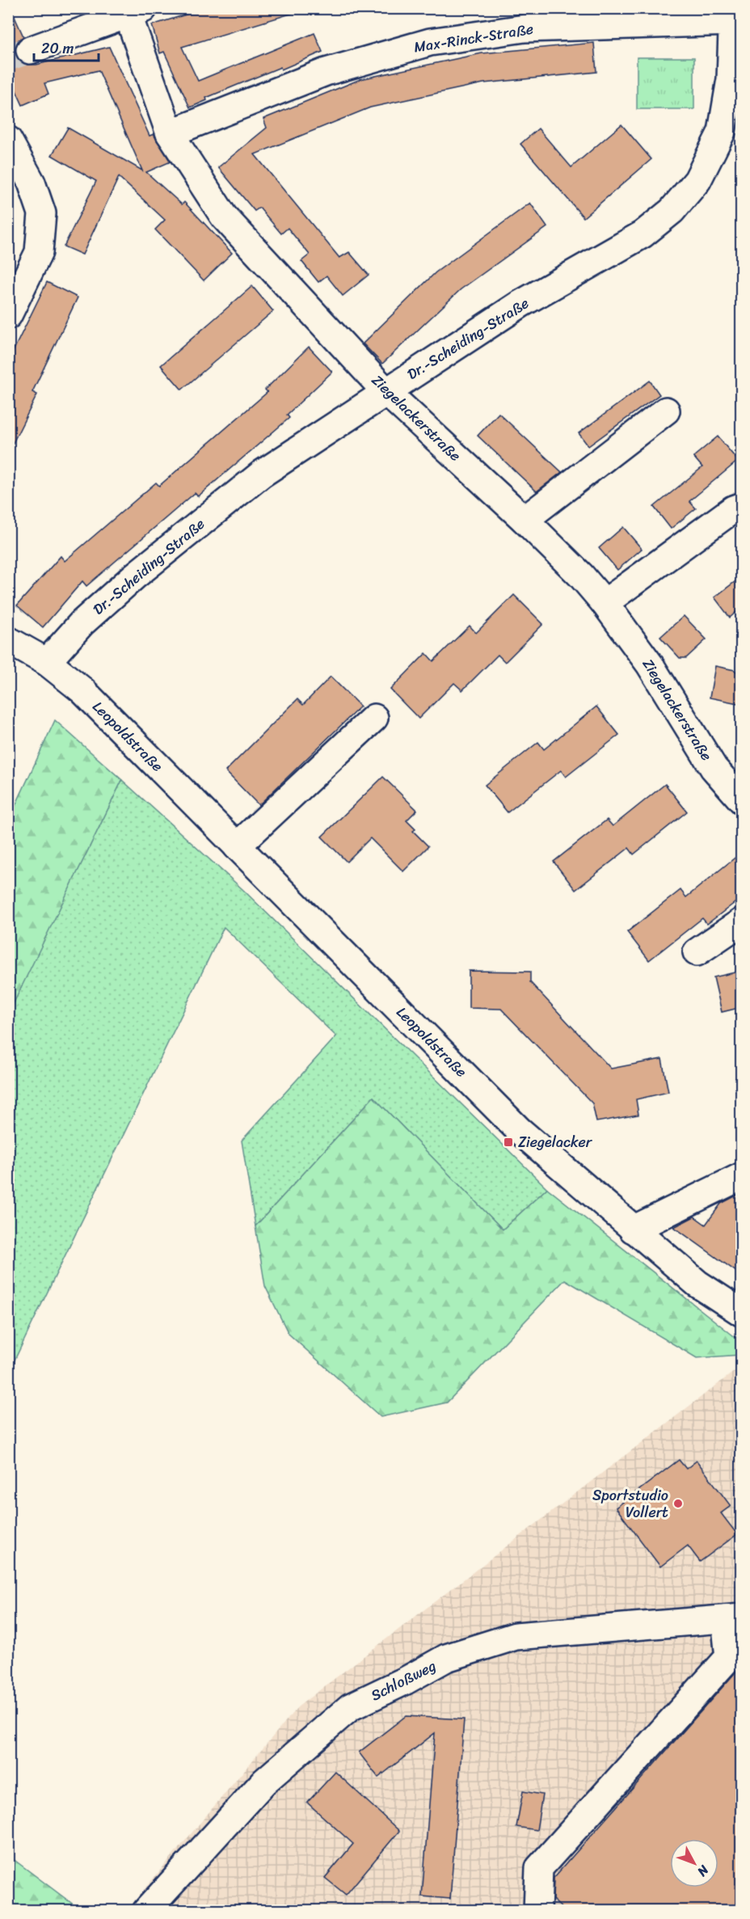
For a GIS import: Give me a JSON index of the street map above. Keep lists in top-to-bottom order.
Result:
{
  "streets": {
    "street": [
      "Max-Rinck-Straße",
      "Dr.-Scheiding-Straße",
      "Ziegelackerstraße",
      "Leopoldstraße",
      "Schloßweg"
    ]
  },
  "crossings": [
    ["Max-Rinck-Straße", "Dr.-Scheiding-Straße"],
    ["Max-Rinck-Straße", "Ziegelackerstraße"],
    ["Dr.-Scheiding-Straße", "Ziegelackerstraße"],
    ["Dr.-Scheiding-Straße", "Leopoldstraße"]
  ],
  "places": {
    "transit": ["Ziegelacker"],
    "other": ["Sportstudio Vollert"]
  },
  "scale_bar": "20 m",
  "north": "bottom right"
}
